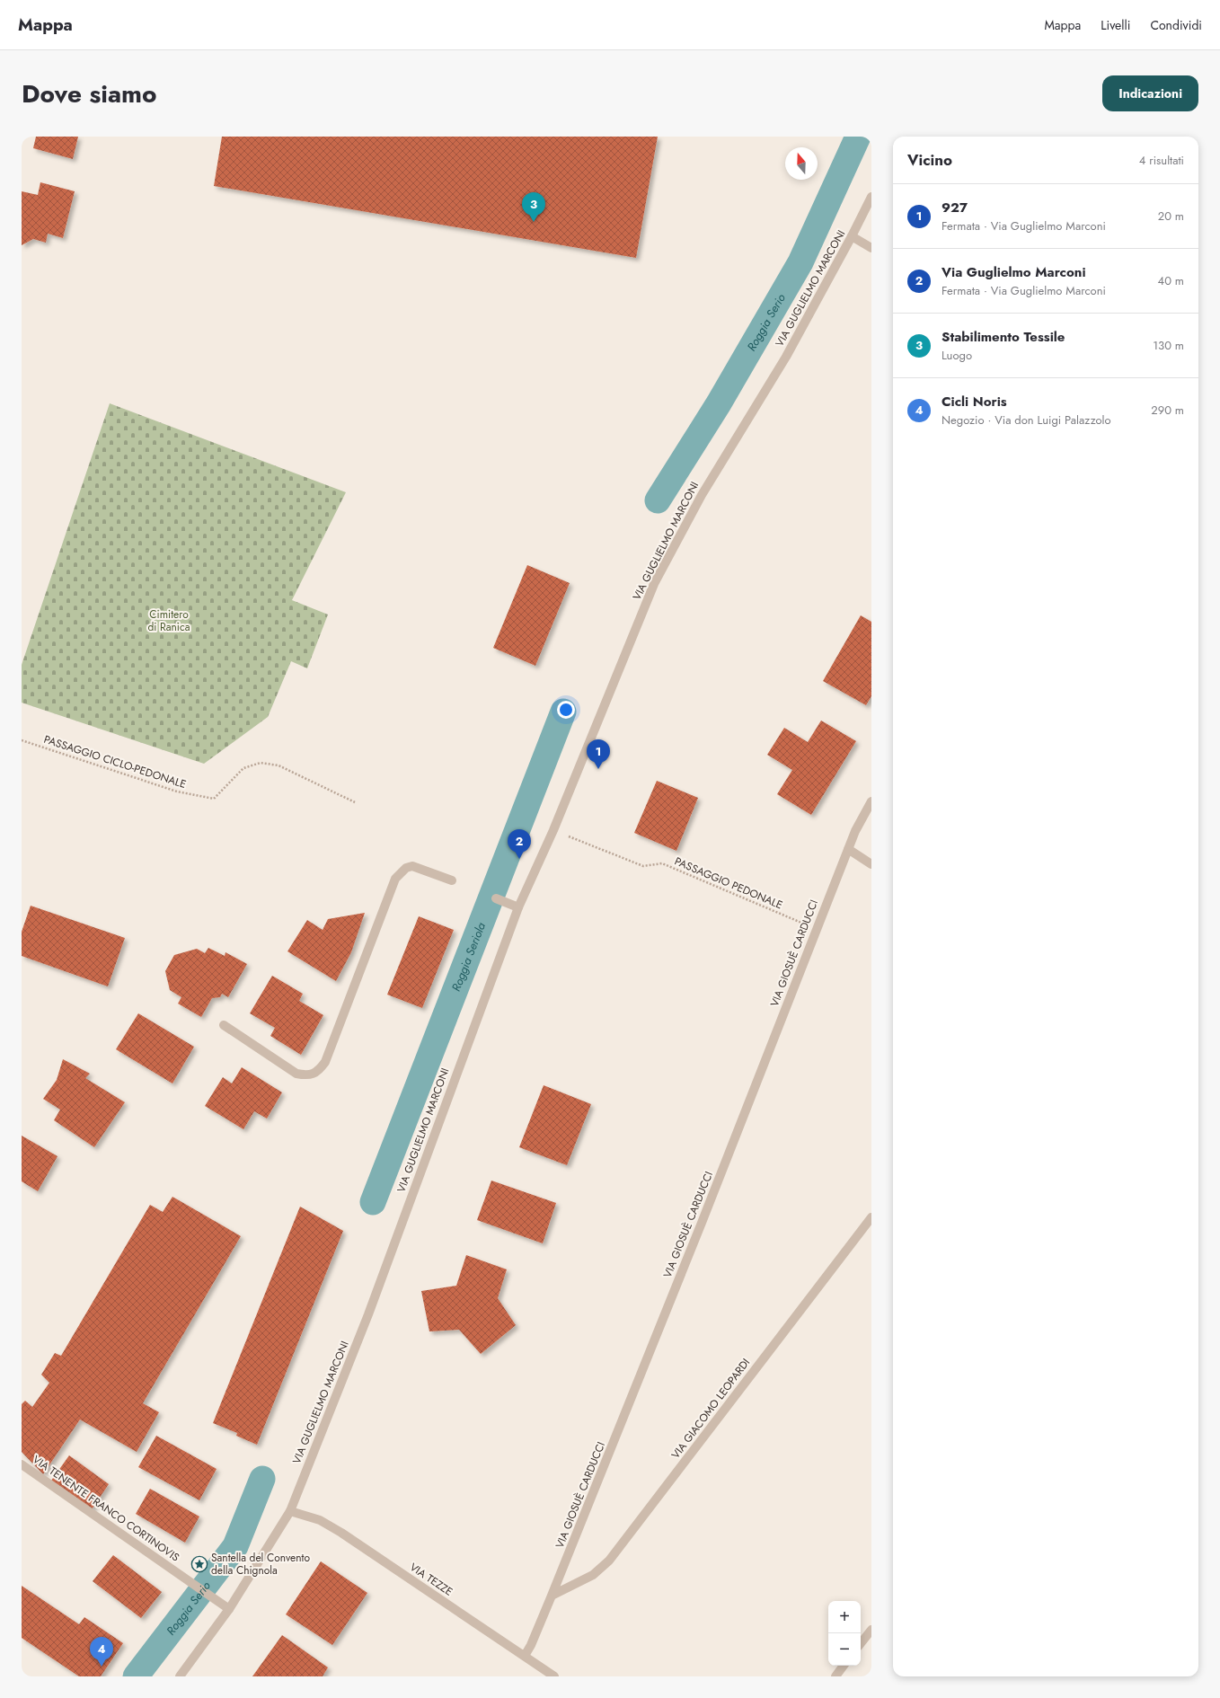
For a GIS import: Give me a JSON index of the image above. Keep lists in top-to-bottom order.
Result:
{
  "streets": {
    "street": [
      "VIA GUGLIELMO MARCONI",
      "VIA GIOSUÈ CARDUCCI",
      "VIA GIACOMO LEOPARDI",
      "VIA TENENTE FRANCO CORTINOVIS",
      "VIA TEZZE"
    ],
    "path": ["PASSAGGIO CICLO-PEDONALE", "PASSAGGIO PEDONALE"]
  },
  "crossings": [
    ["VIA GUGLIELMO MARCONI", "PASSAGGIO PEDONALE"],
    ["VIA GUGLIELMO MARCONI", "VIA TENENTE FRANCO CORTINOVIS"],
    ["VIA GUGLIELMO MARCONI", "VIA TEZZE"],
    ["PASSAGGIO PEDONALE", "VIA GIOSUÈ CARDUCCI"],
    ["VIA GIOSUÈ CARDUCCI", "VIA GIACOMO LEOPARDI"],
    ["VIA GIOSUÈ CARDUCCI", "VIA TEZZE"]
  ],
  "water": ["Roggia Serio", "Roggia Seriola"],
  "parks": ["Cimitero di Ranica"],
  "places": {
    "place": ["Santella del Convento della Chignola"]
  },
  "north": "top",
  "page": {
    "header": "Mappa",
    "nav": ["Mappa", "Livelli", "Condividi"],
    "title": "Dove siamo",
    "buttons": "Indicazioni",
    "heading": ["Vicino", "4 risultati"],
    "list": [
      {
        "mark": "1",
        "name": "927",
        "note": "Fermata · Via Guglielmo Marconi",
        "value": "20 m"
      },
      {
        "mark": "2",
        "name": "Via Guglielmo Marconi",
        "note": "Fermata · Via Guglielmo Marconi",
        "value": "40 m"
      },
      {
        "mark": "3",
        "name": "Stabilimento Tessile",
        "note": "Luogo",
        "value": "130 m"
      },
      {
        "mark": "4",
        "name": "Cicli Noris",
        "note": "Negozio · Via don Luigi Palazzolo",
        "value": "290 m"
      }
    ],
    "pins": [
      "3",
      "1",
      "2",
      "4"
    ],
    "map_buttons": ["+", "−"]
  }
}
